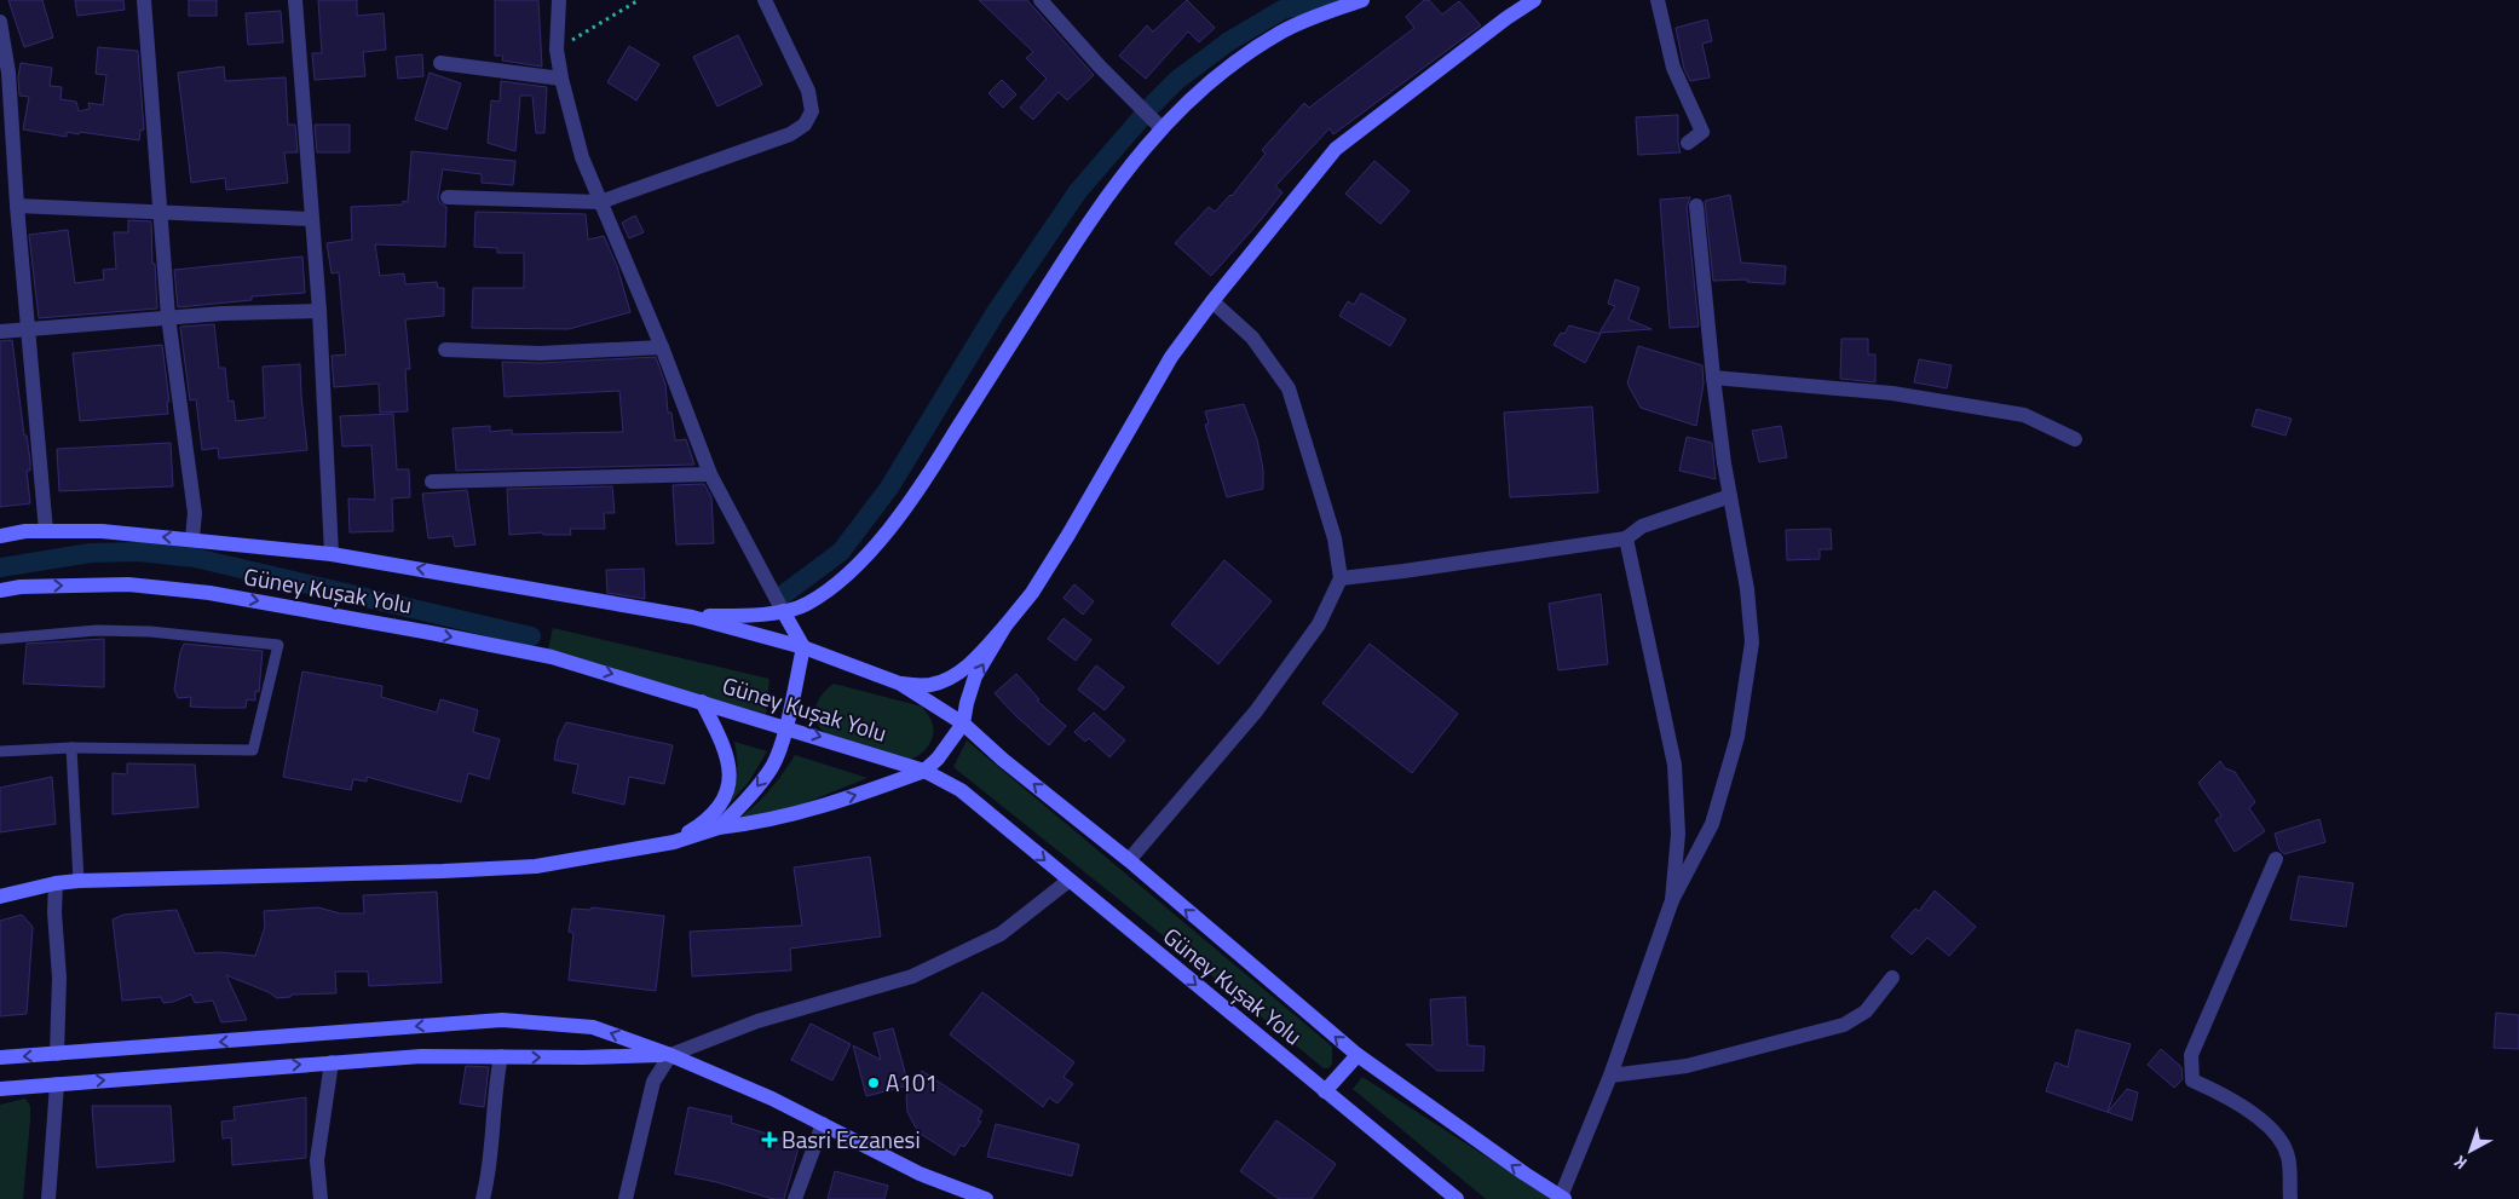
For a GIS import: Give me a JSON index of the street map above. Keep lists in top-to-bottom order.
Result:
{
  "streets": {
    "main road": ["Güney Kuşak Yolu"]
  },
  "places": {
    "other": ["A101"],
    "health": ["Basri Eczanesi"]
  },
  "north": "bottom left"
}
